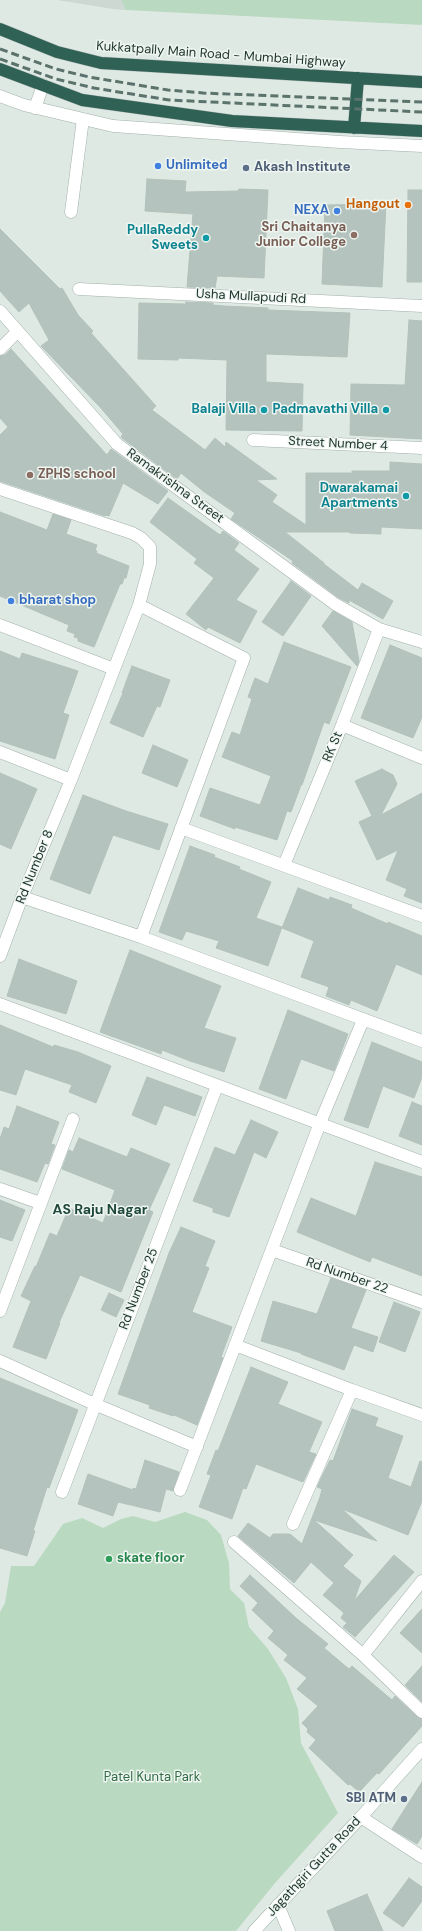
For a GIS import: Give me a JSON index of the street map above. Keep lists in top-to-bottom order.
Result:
{
  "streets": {
    "highway": ["Kukkatpally Main Road - Mumbai Highway"],
    "street": [
      "Usha Mullapudi Rd",
      "Street Number 4",
      "Ramakrishna Street",
      "RK St",
      "Rd Number 8",
      "Rd Number 22",
      "Rd Number 25",
      "Jagathgiri Gutta Road"
    ]
  },
  "crossings": [
    ["Ramakrishna Street", "RK St"]
  ],
  "districts": ["AS Raju Nagar"],
  "parks": ["Patel Kunta Park"],
  "places": [
    "Unlimited",
    "Akash Institute",
    "Hangout",
    "NEXA",
    "Sri Chaitanya Junior College",
    "PullaReddy Sweets",
    "Balaji Villa",
    "Padmavathi Villa",
    "ZPHS school",
    "Dwarakamai Apartments",
    "bharat shop",
    "skate floor",
    "SBI ATM"
  ]
}
